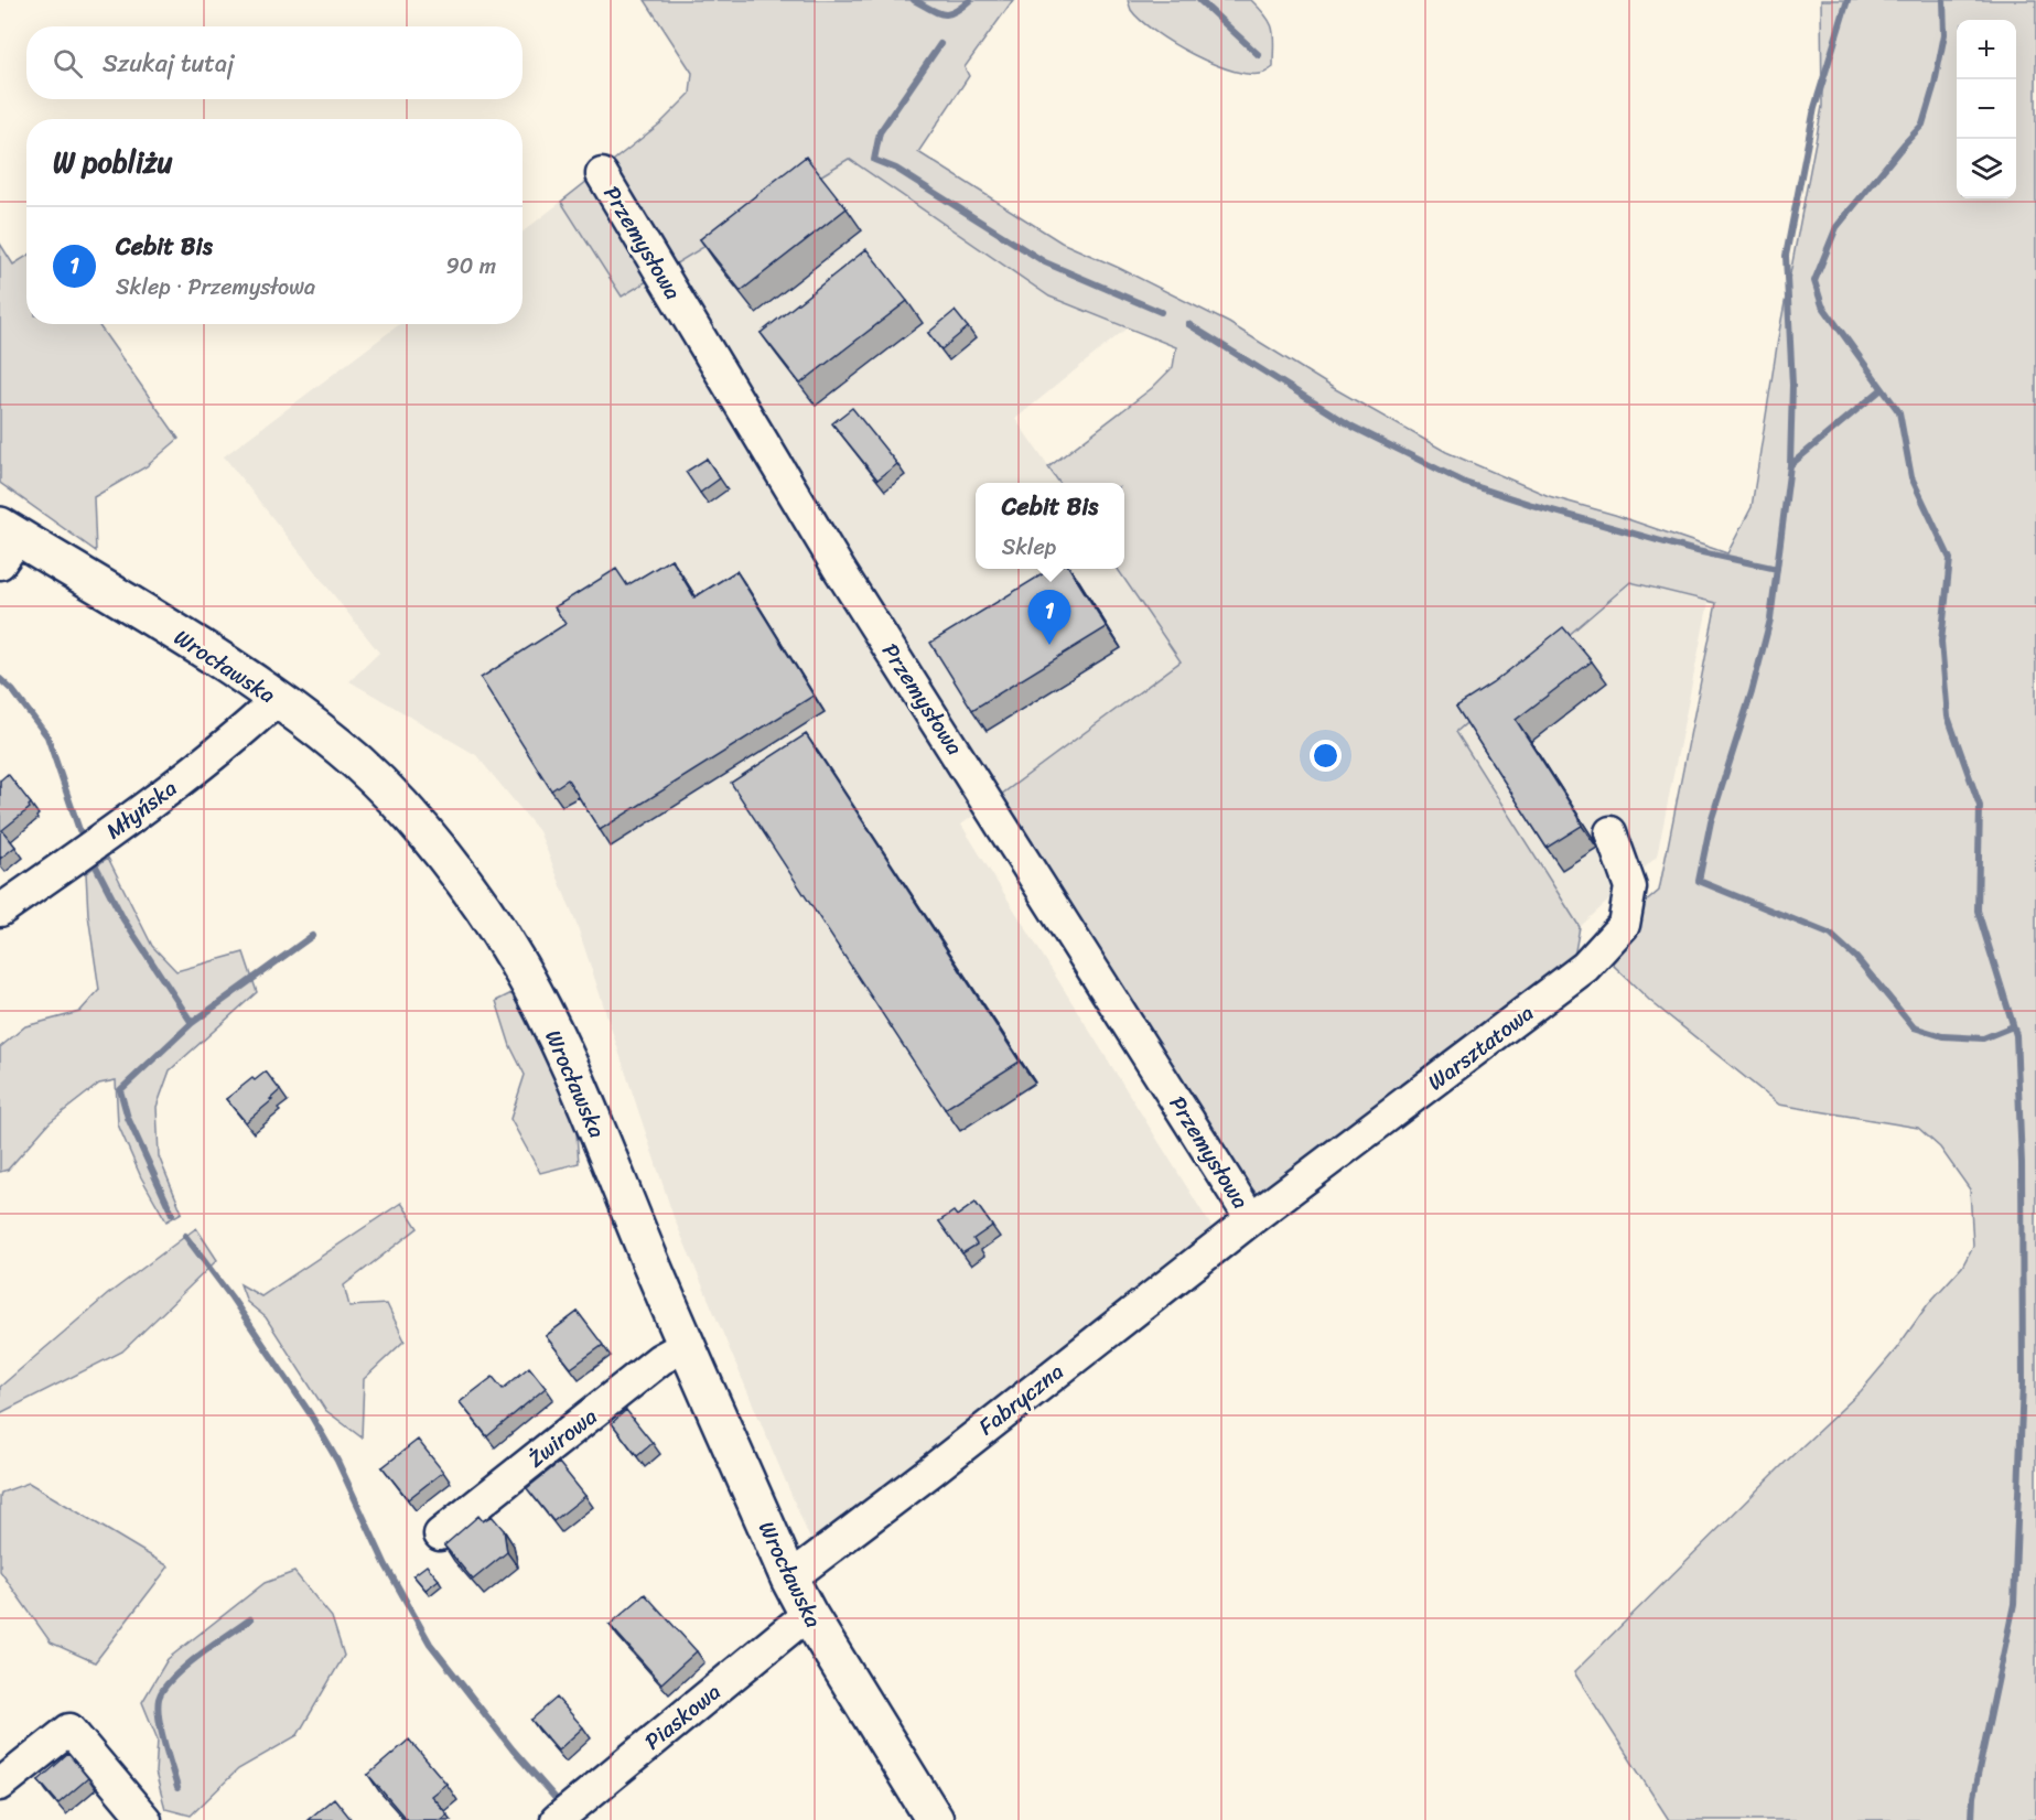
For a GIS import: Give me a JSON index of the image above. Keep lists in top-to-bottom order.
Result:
{
  "streets": {
    "main road": ["Wrocławska"],
    "street": [
      "Przemysłowa",
      "Młyńska",
      "Warsztatowa",
      "Fabryczna",
      "Żwirowa",
      "Piaskowa"
    ]
  },
  "crossings": [
    ["Przemysłowa", "Warsztatowa"],
    ["Przemysłowa", "Fabryczna"],
    ["Wrocławska", "Młyńska"],
    ["Wrocławska", "Fabryczna"],
    ["Wrocławska", "Żwirowa"],
    ["Wrocławska", "Piaskowa"],
    ["Warsztatowa", "Fabryczna"]
  ],
  "page": {
    "map_buttons": ["+", "−"],
    "search": "Szukaj tutaj",
    "heading": "W pobliżu",
    "list": [
      {
        "mark": "1",
        "name": "Cebit Bis",
        "note": "Sklep · Przemysłowa",
        "value": "90 m"
      }
    ],
    "popup": ["Cebit Bis", "Sklep"],
    "pins": "1"
  }
}
